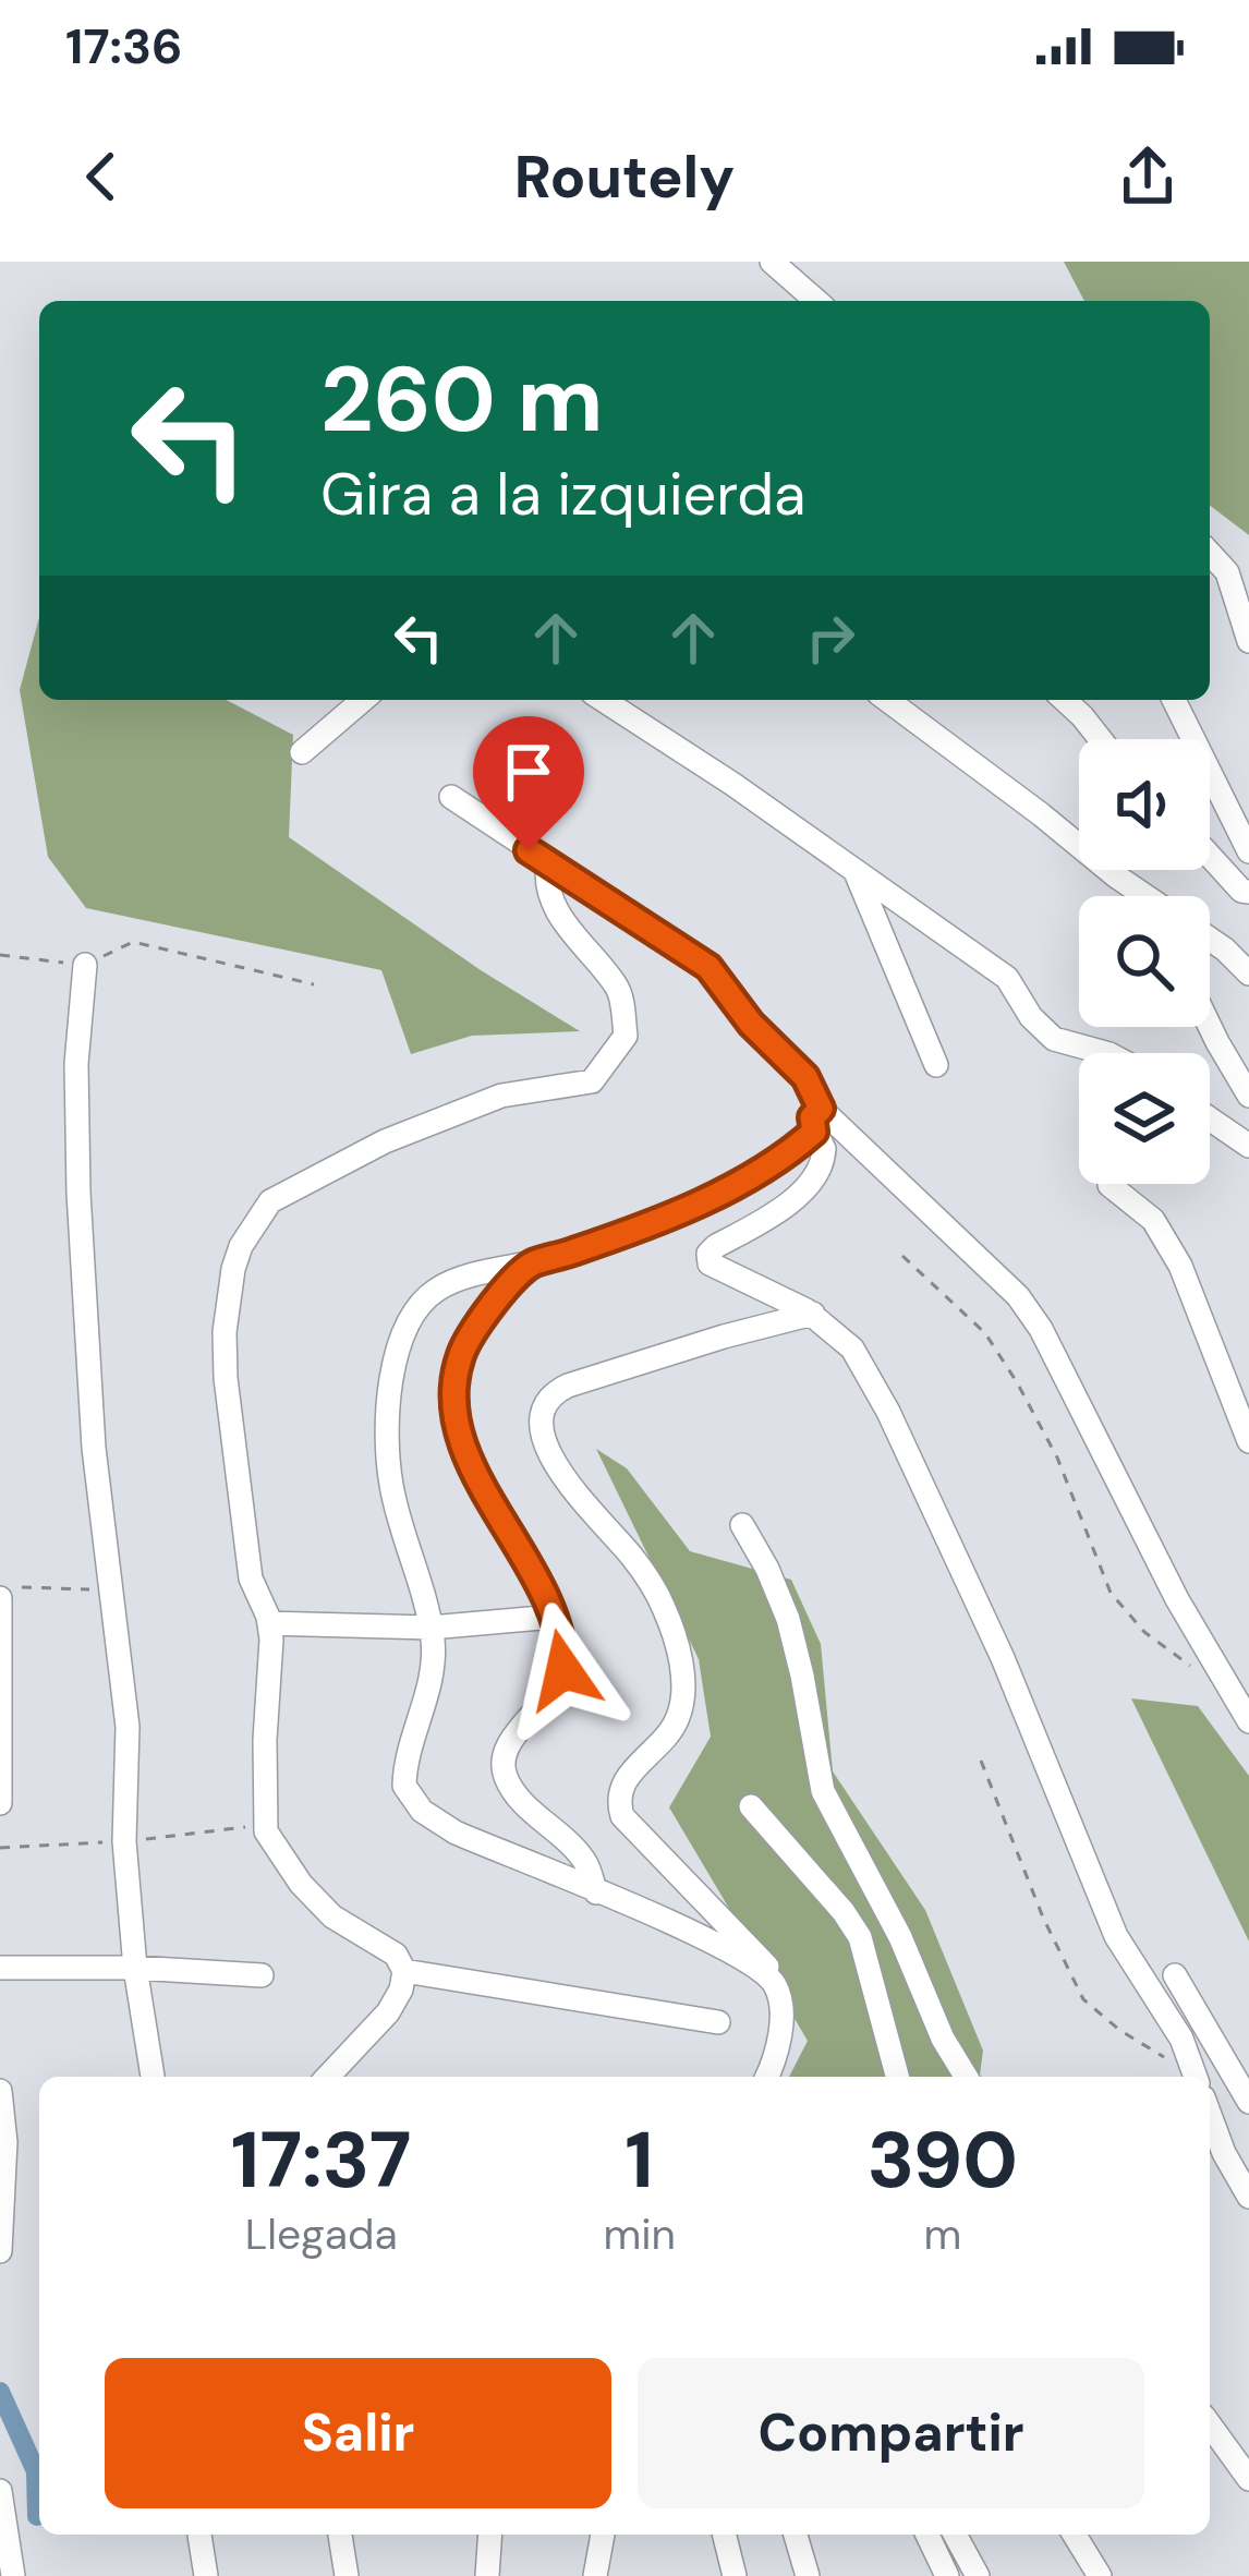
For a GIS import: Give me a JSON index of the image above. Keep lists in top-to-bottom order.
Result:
{
  "page": {
    "status": "17:36",
    "header": "Routely",
    "turn": ["260 m", "Gira a la izquierda"],
    "eta": [
      "17:37",
      "Llegada",
      "1",
      "min",
      "390",
      "m"
    ],
    "buttons": ["Salir", "Compartir"]
  }
}
